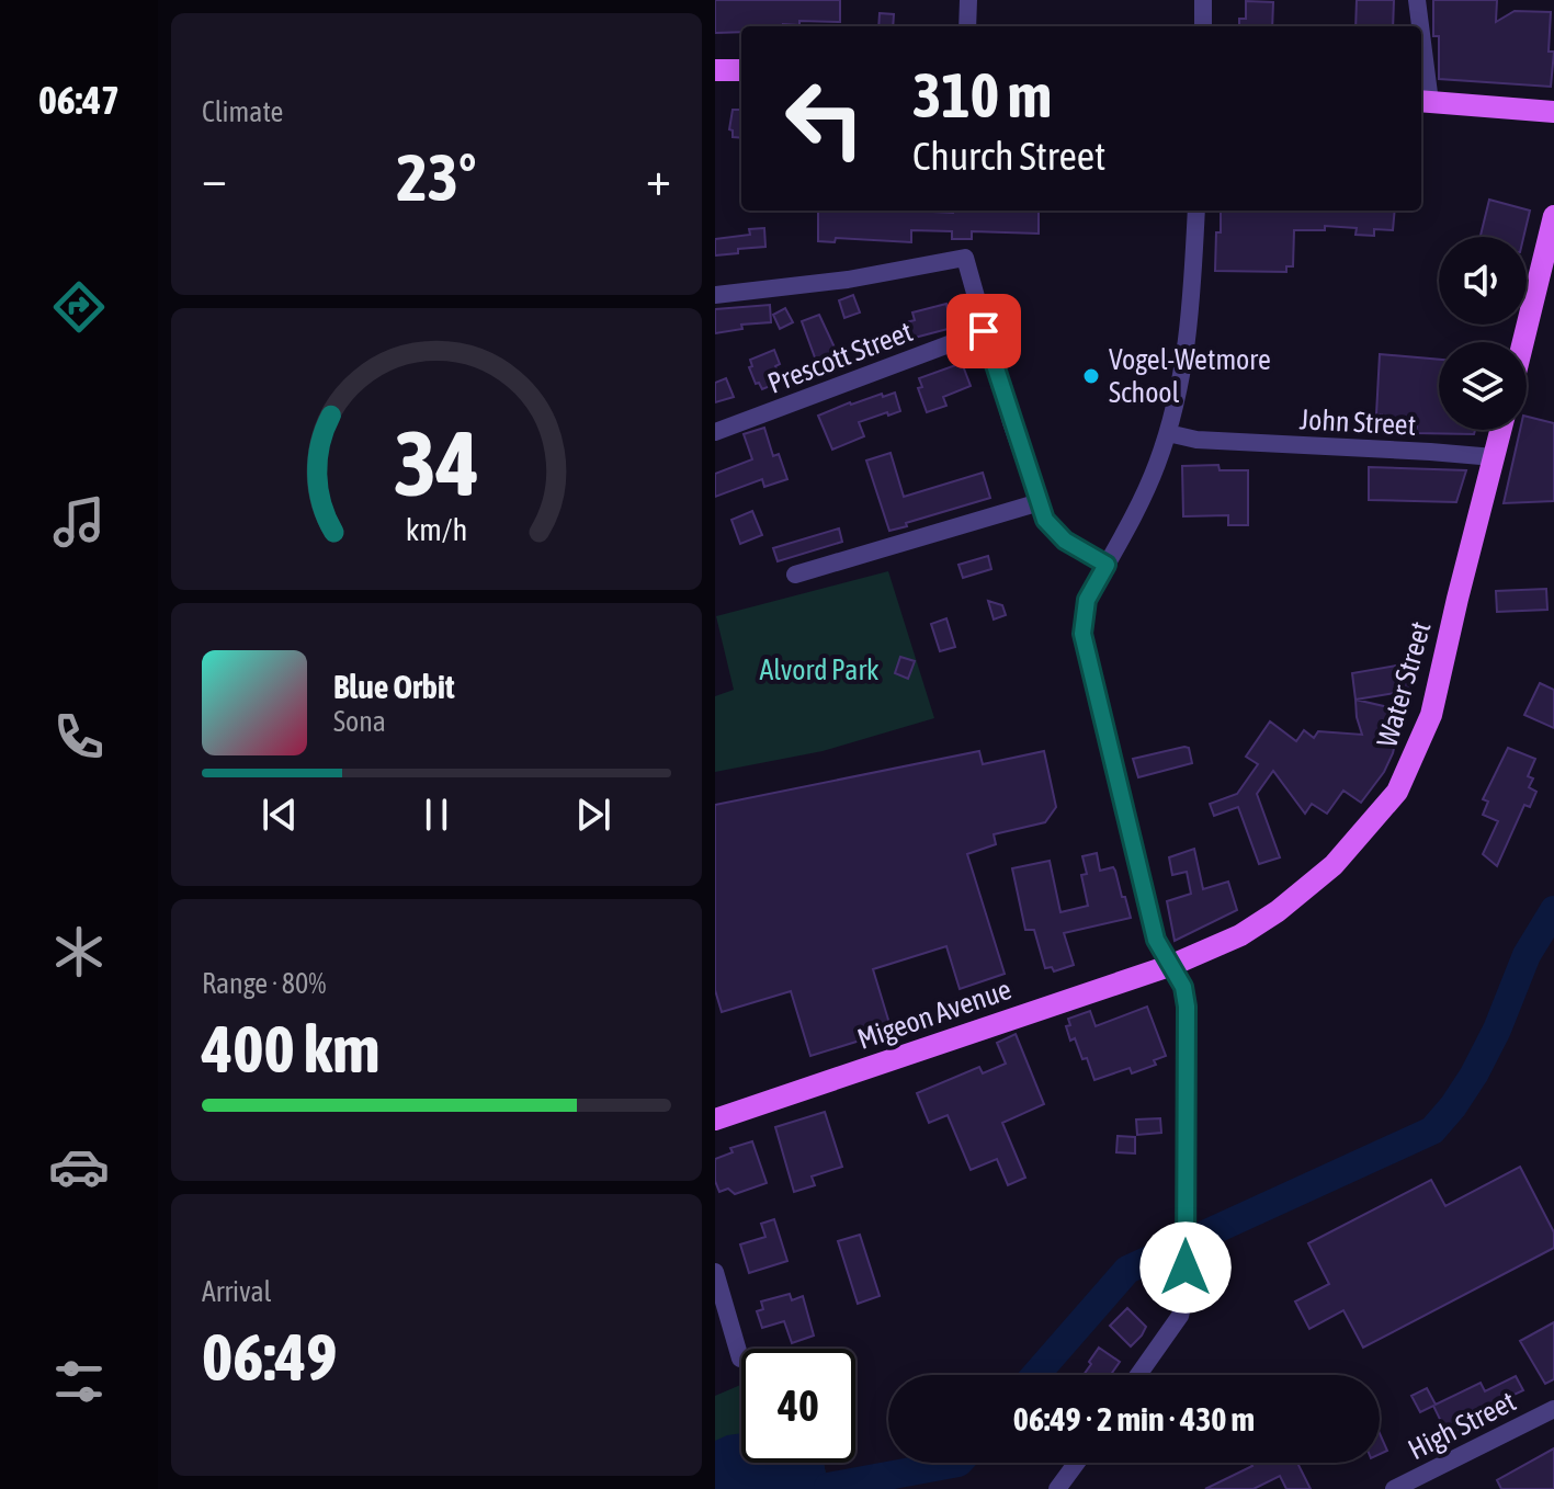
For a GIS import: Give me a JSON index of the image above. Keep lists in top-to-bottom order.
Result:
{
  "streets": {
    "main road": ["Water Street", "Migeon Avenue"],
    "street": ["Prescott Street", "John Street", "High Street"]
  },
  "crossings": [
    ["John Street", "Water Street"],
    ["Water Street", "Migeon Avenue"]
  ],
  "parks": ["Alvord Park"],
  "places": ["Vogel-Wetmore School"],
  "page": {
    "tabs": "06:47",
    "tile": [
      "Climate",
      ["Range · 80%", "400 km"],
      ["Arrival", "06:49"]
    ],
    "turn": ["310 m", "Church Street"],
    "heat": ["−", "23°", "+"],
    "song": ["Blue Orbit", "Sona"],
    "limit": "40",
    "trip": "06:49 · 2 min · 430 m",
    "gauge": ["34", "km/h"]
  }
}
